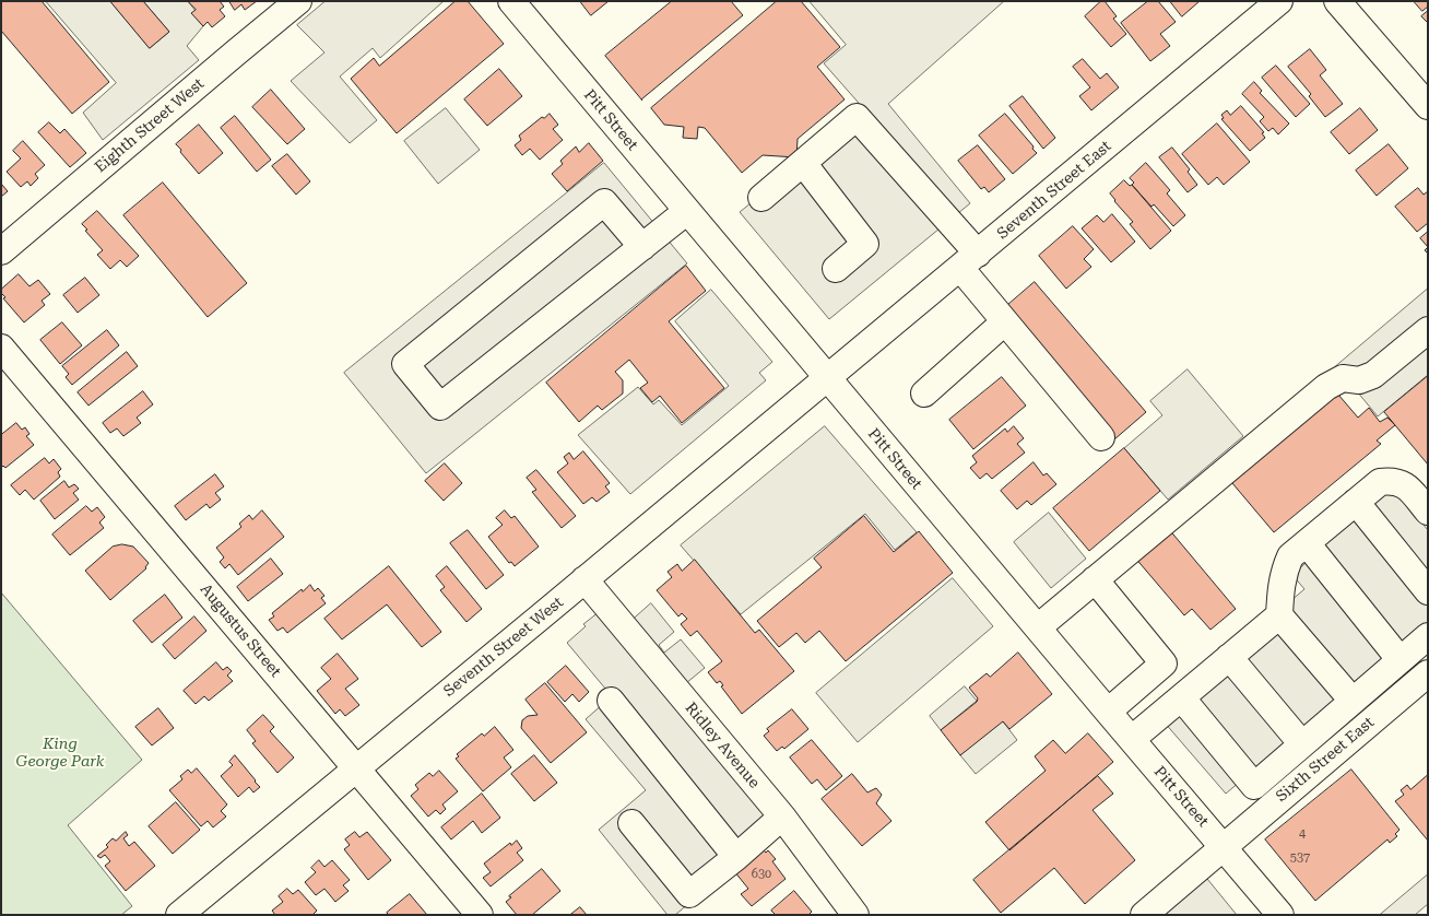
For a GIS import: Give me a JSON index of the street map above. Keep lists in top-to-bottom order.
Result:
{
  "streets": {
    "street": [
      "Pitt Street",
      "Eighth Street West",
      "Seventh Street East",
      "Augustus Street",
      "Seventh Street West",
      "Ridley Avenue",
      "Sixth Street East"
    ]
  },
  "crossings": [
    ["Pitt Street", "Seventh Street East"],
    ["Pitt Street", "Seventh Street West"],
    ["Pitt Street", "Sixth Street East"],
    ["Seventh Street East", "Seventh Street West"],
    ["Augustus Street", "Seventh Street West"],
    ["Seventh Street West", "Ridley Avenue"]
  ],
  "parks": ["King George Park"],
  "house_numbers": ["4", "537", "630"]
}
